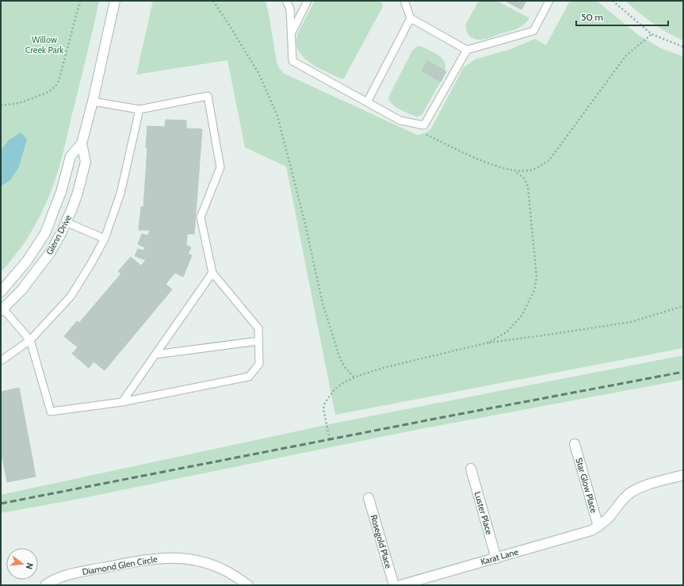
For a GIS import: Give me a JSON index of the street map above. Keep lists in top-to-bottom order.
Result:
{
  "streets": {
    "street": [
      "Glenn Drive",
      "Star Glow Place",
      "Luster Place",
      "Rosegold Place",
      "Karat Lane",
      "Diamond Glen Circle"
    ]
  },
  "crossings": [
    ["Star Glow Place", "Karat Lane"],
    ["Luster Place", "Karat Lane"]
  ],
  "parks": ["Willow Creek Park"],
  "scale_bar": "50 m",
  "north": "right"
}
